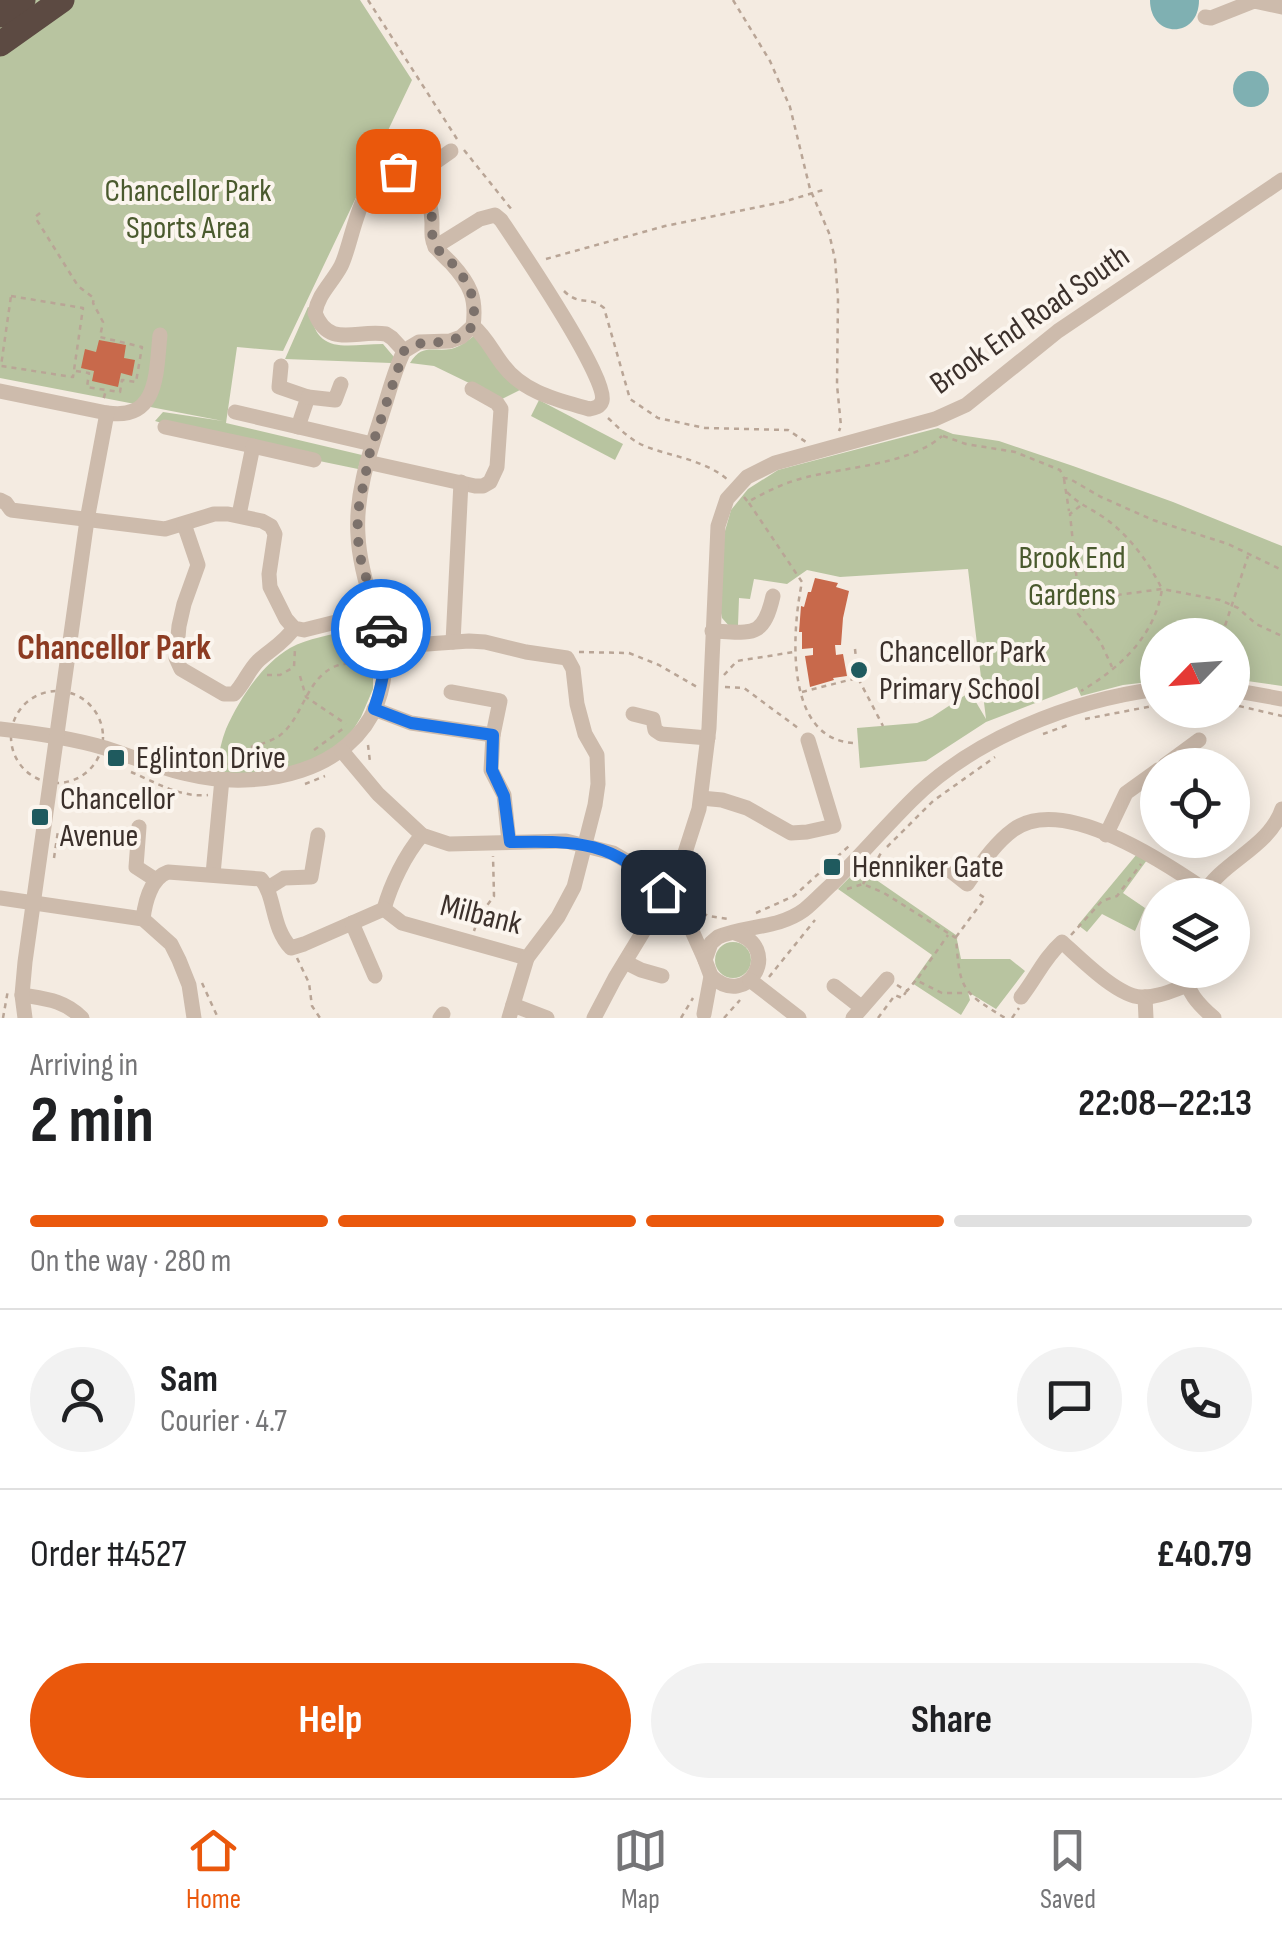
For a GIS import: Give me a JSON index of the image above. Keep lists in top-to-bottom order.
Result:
{
  "streets": {
    "street": ["Brook End Road South", "Milbank"]
  },
  "districts": ["Chancellor Park"],
  "parks": ["Chancellor Park Sports Area", "Brook End Gardens"],
  "places": {
    "other": ["Chancellor Park Primary School"],
    "transit": ["Eglinton Drive", "Chancellor Avenue", "Henniker Gate"]
  },
  "north": "bottom left",
  "page": {
    "heading": ["2 min", "Arriving in", "22:08–22:13"],
    "panel": [
      "Sam",
      "Courier · 4.7",
      "Order #4527",
      "£40.79"
    ],
    "bar": "On the way · 280 m",
    "buttons": ["Help", "Share"],
    "tabs": ["Home", "Map", "Saved"]
  }
}
